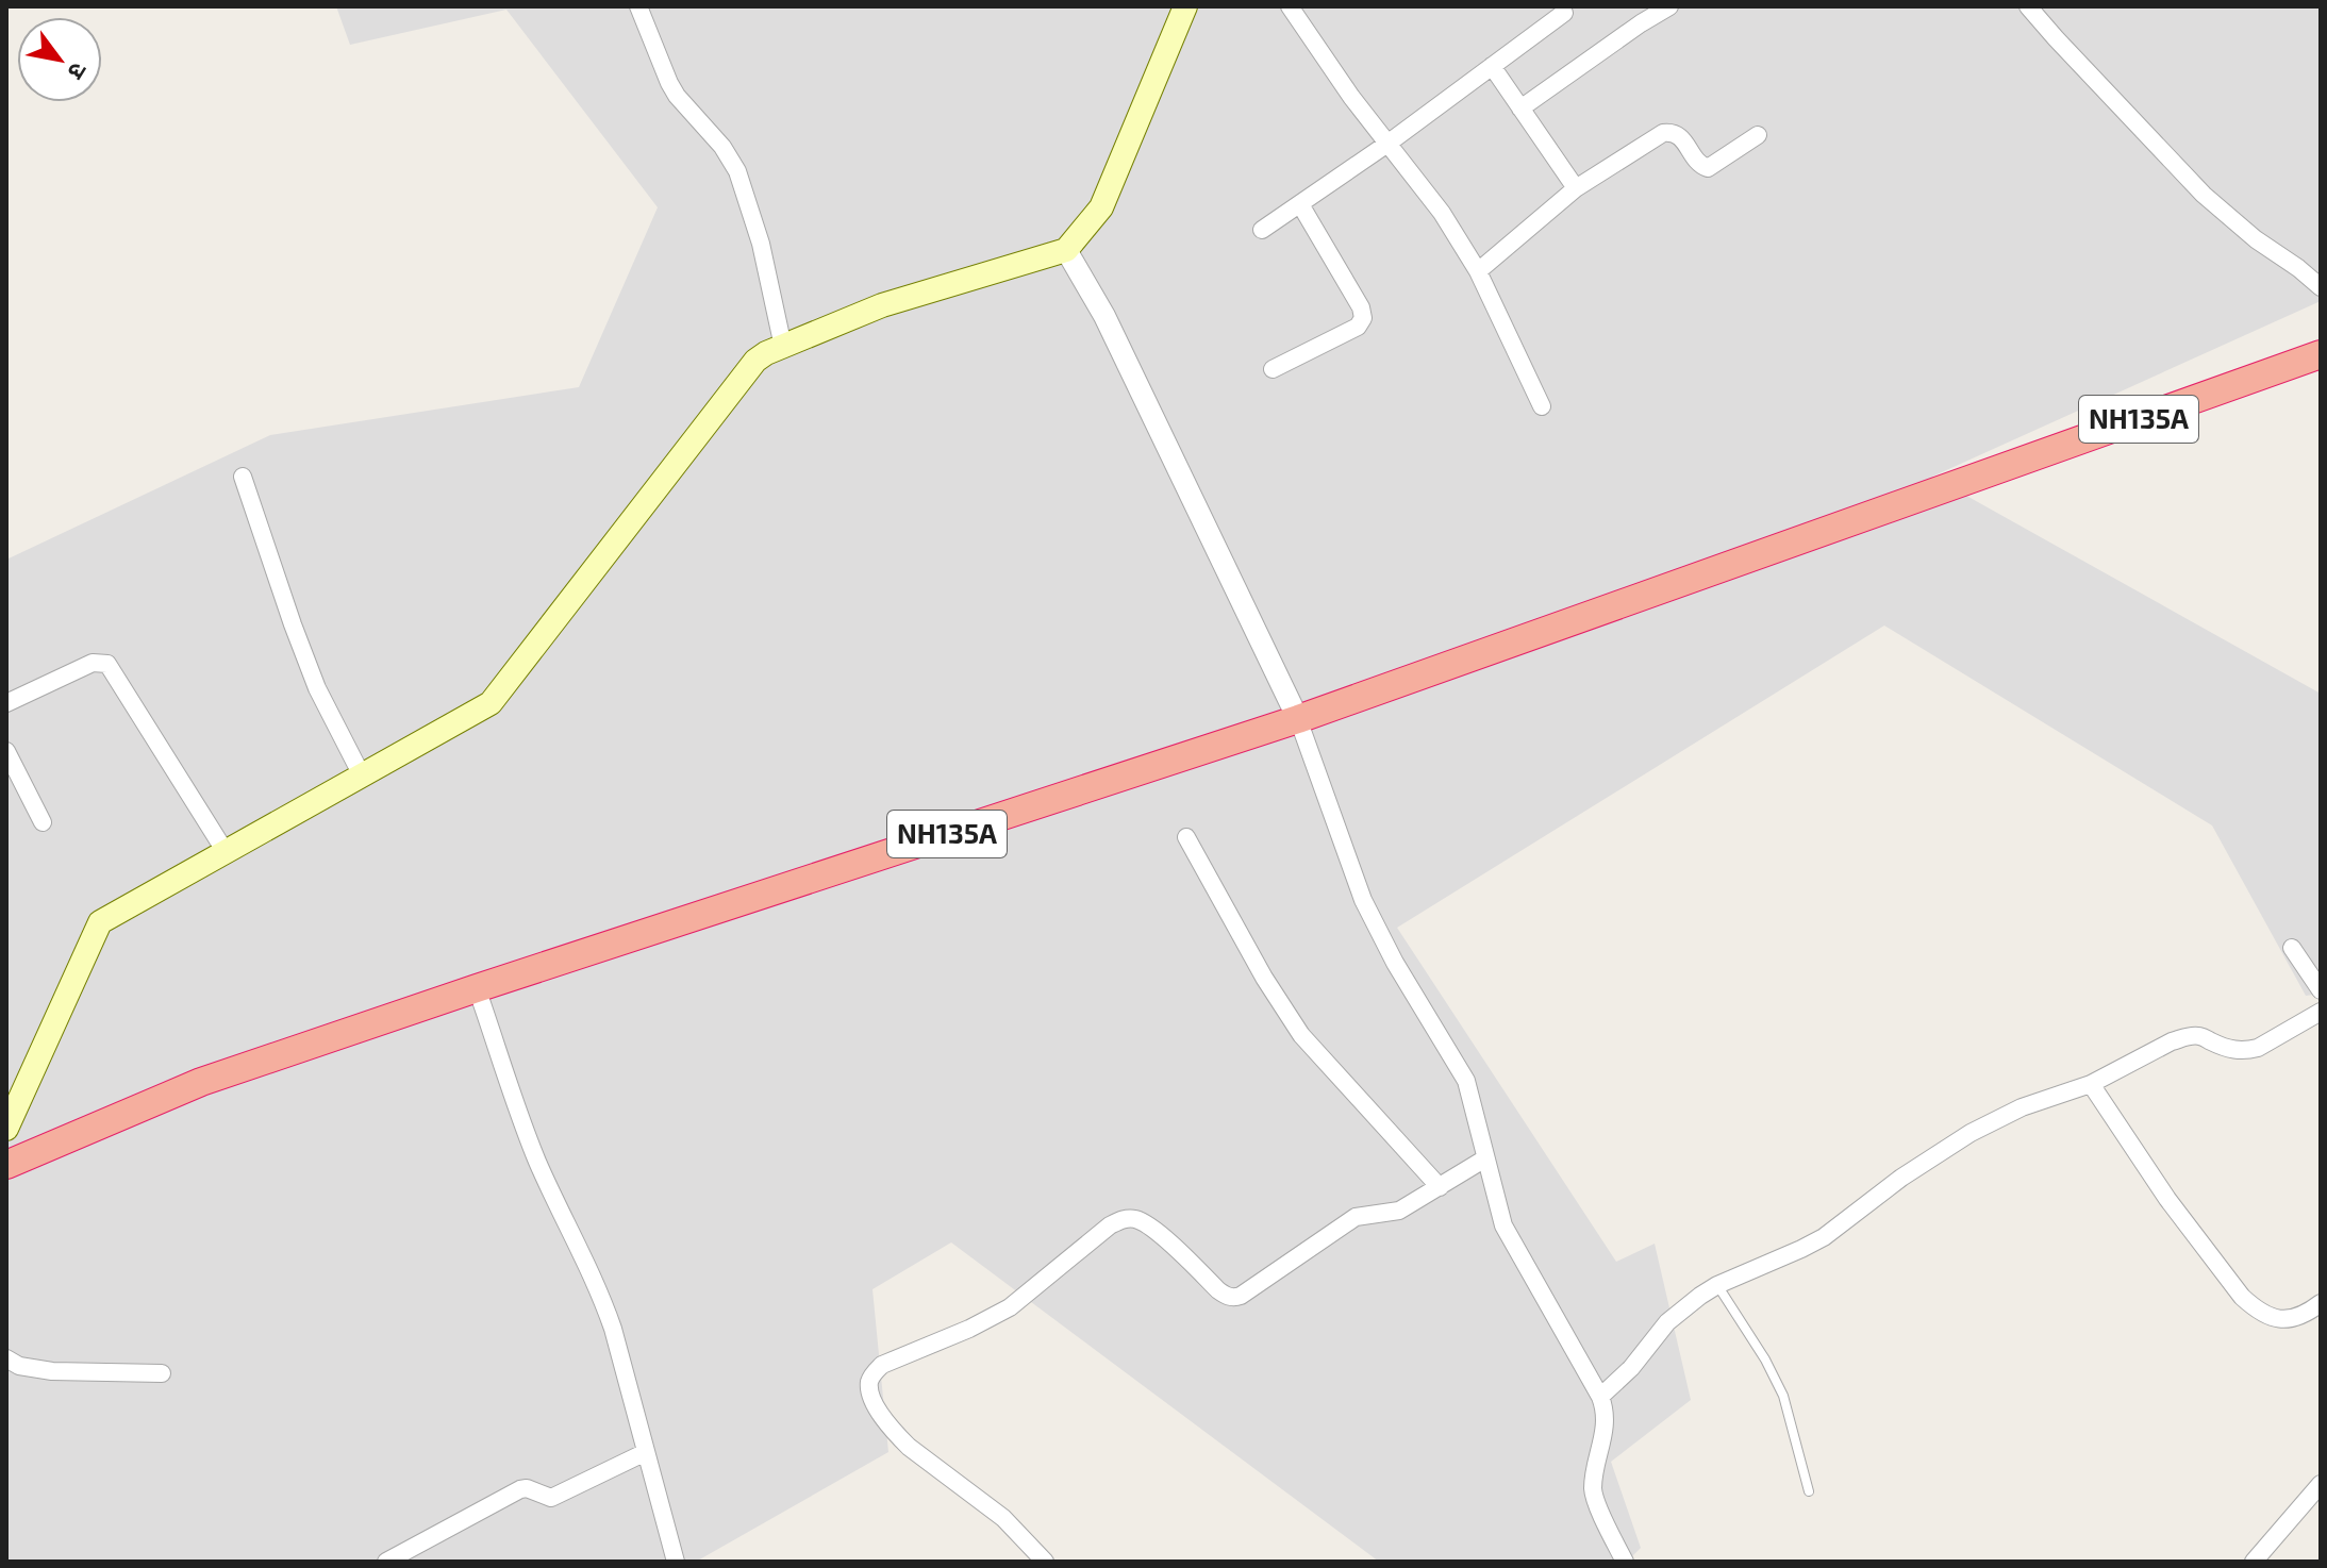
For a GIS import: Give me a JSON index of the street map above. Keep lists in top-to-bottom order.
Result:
{
  "streets": {
    "highway": ["NH135A"]
  },
  "north": "bottom right"
}
